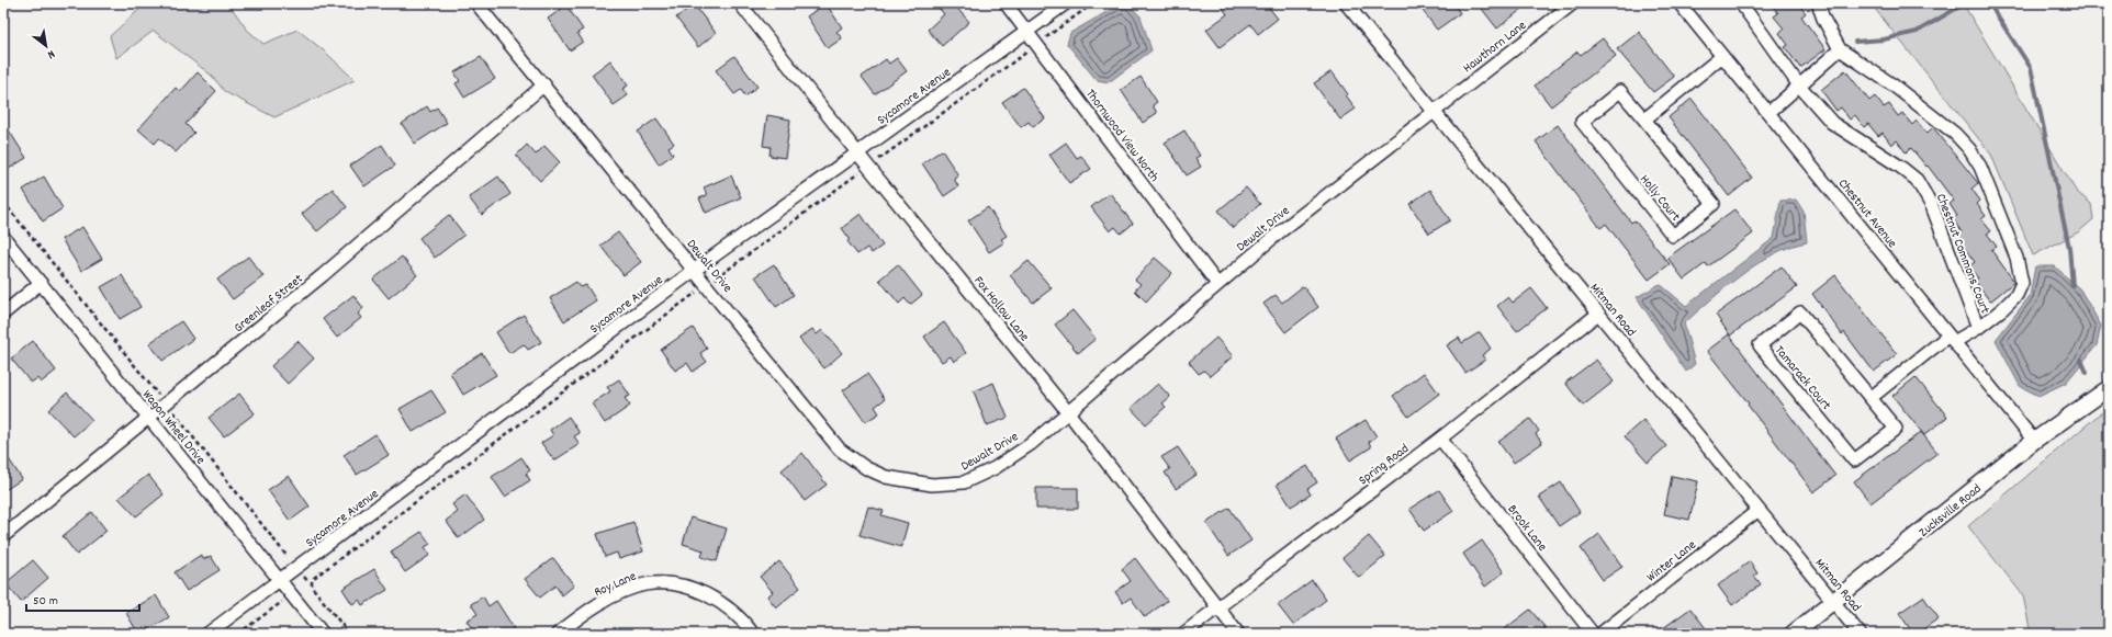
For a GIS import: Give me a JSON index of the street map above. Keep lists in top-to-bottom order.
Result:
{
  "streets": {
    "street": [
      "Hawthorn Lane",
      "Sycamore Avenue",
      "Thornwood View North",
      "Holly Court",
      "Chestnut Avenue",
      "Dewalt Drive",
      "Chestnut Commons Court",
      "Greenleaf Street",
      "Fox Hollow Lane",
      "Mitman Road",
      "Tamarack Court",
      "Wagon Wheel Drive",
      "Spring Road",
      "Zucksville Road",
      "Brook Lane",
      "Winter Lane",
      "Roy Lane"
    ]
  },
  "crossings": [
    ["Hawthorn Lane", "Dewalt Drive"],
    ["Hawthorn Lane", "Mitman Road"],
    ["Sycamore Avenue", "Thornwood View North"],
    ["Sycamore Avenue", "Dewalt Drive"],
    ["Sycamore Avenue", "Fox Hollow Lane"],
    ["Sycamore Avenue", "Wagon Wheel Drive"],
    ["Thornwood View North", "Dewalt Drive"],
    ["Chestnut Avenue", "Chestnut Commons Court"],
    ["Chestnut Avenue", "Zucksville Road"],
    ["Dewalt Drive", "Greenleaf Street"],
    ["Dewalt Drive", "Fox Hollow Lane"],
    ["Dewalt Drive", "Mitman Road"],
    ["Greenleaf Street", "Wagon Wheel Drive"],
    ["Fox Hollow Lane", "Spring Road"],
    ["Mitman Road", "Spring Road"],
    ["Mitman Road", "Zucksville Road"],
    ["Mitman Road", "Winter Lane"],
    ["Spring Road", "Brook Lane"]
  ],
  "scale_bar": "50 m",
  "north": "bottom right"
}
